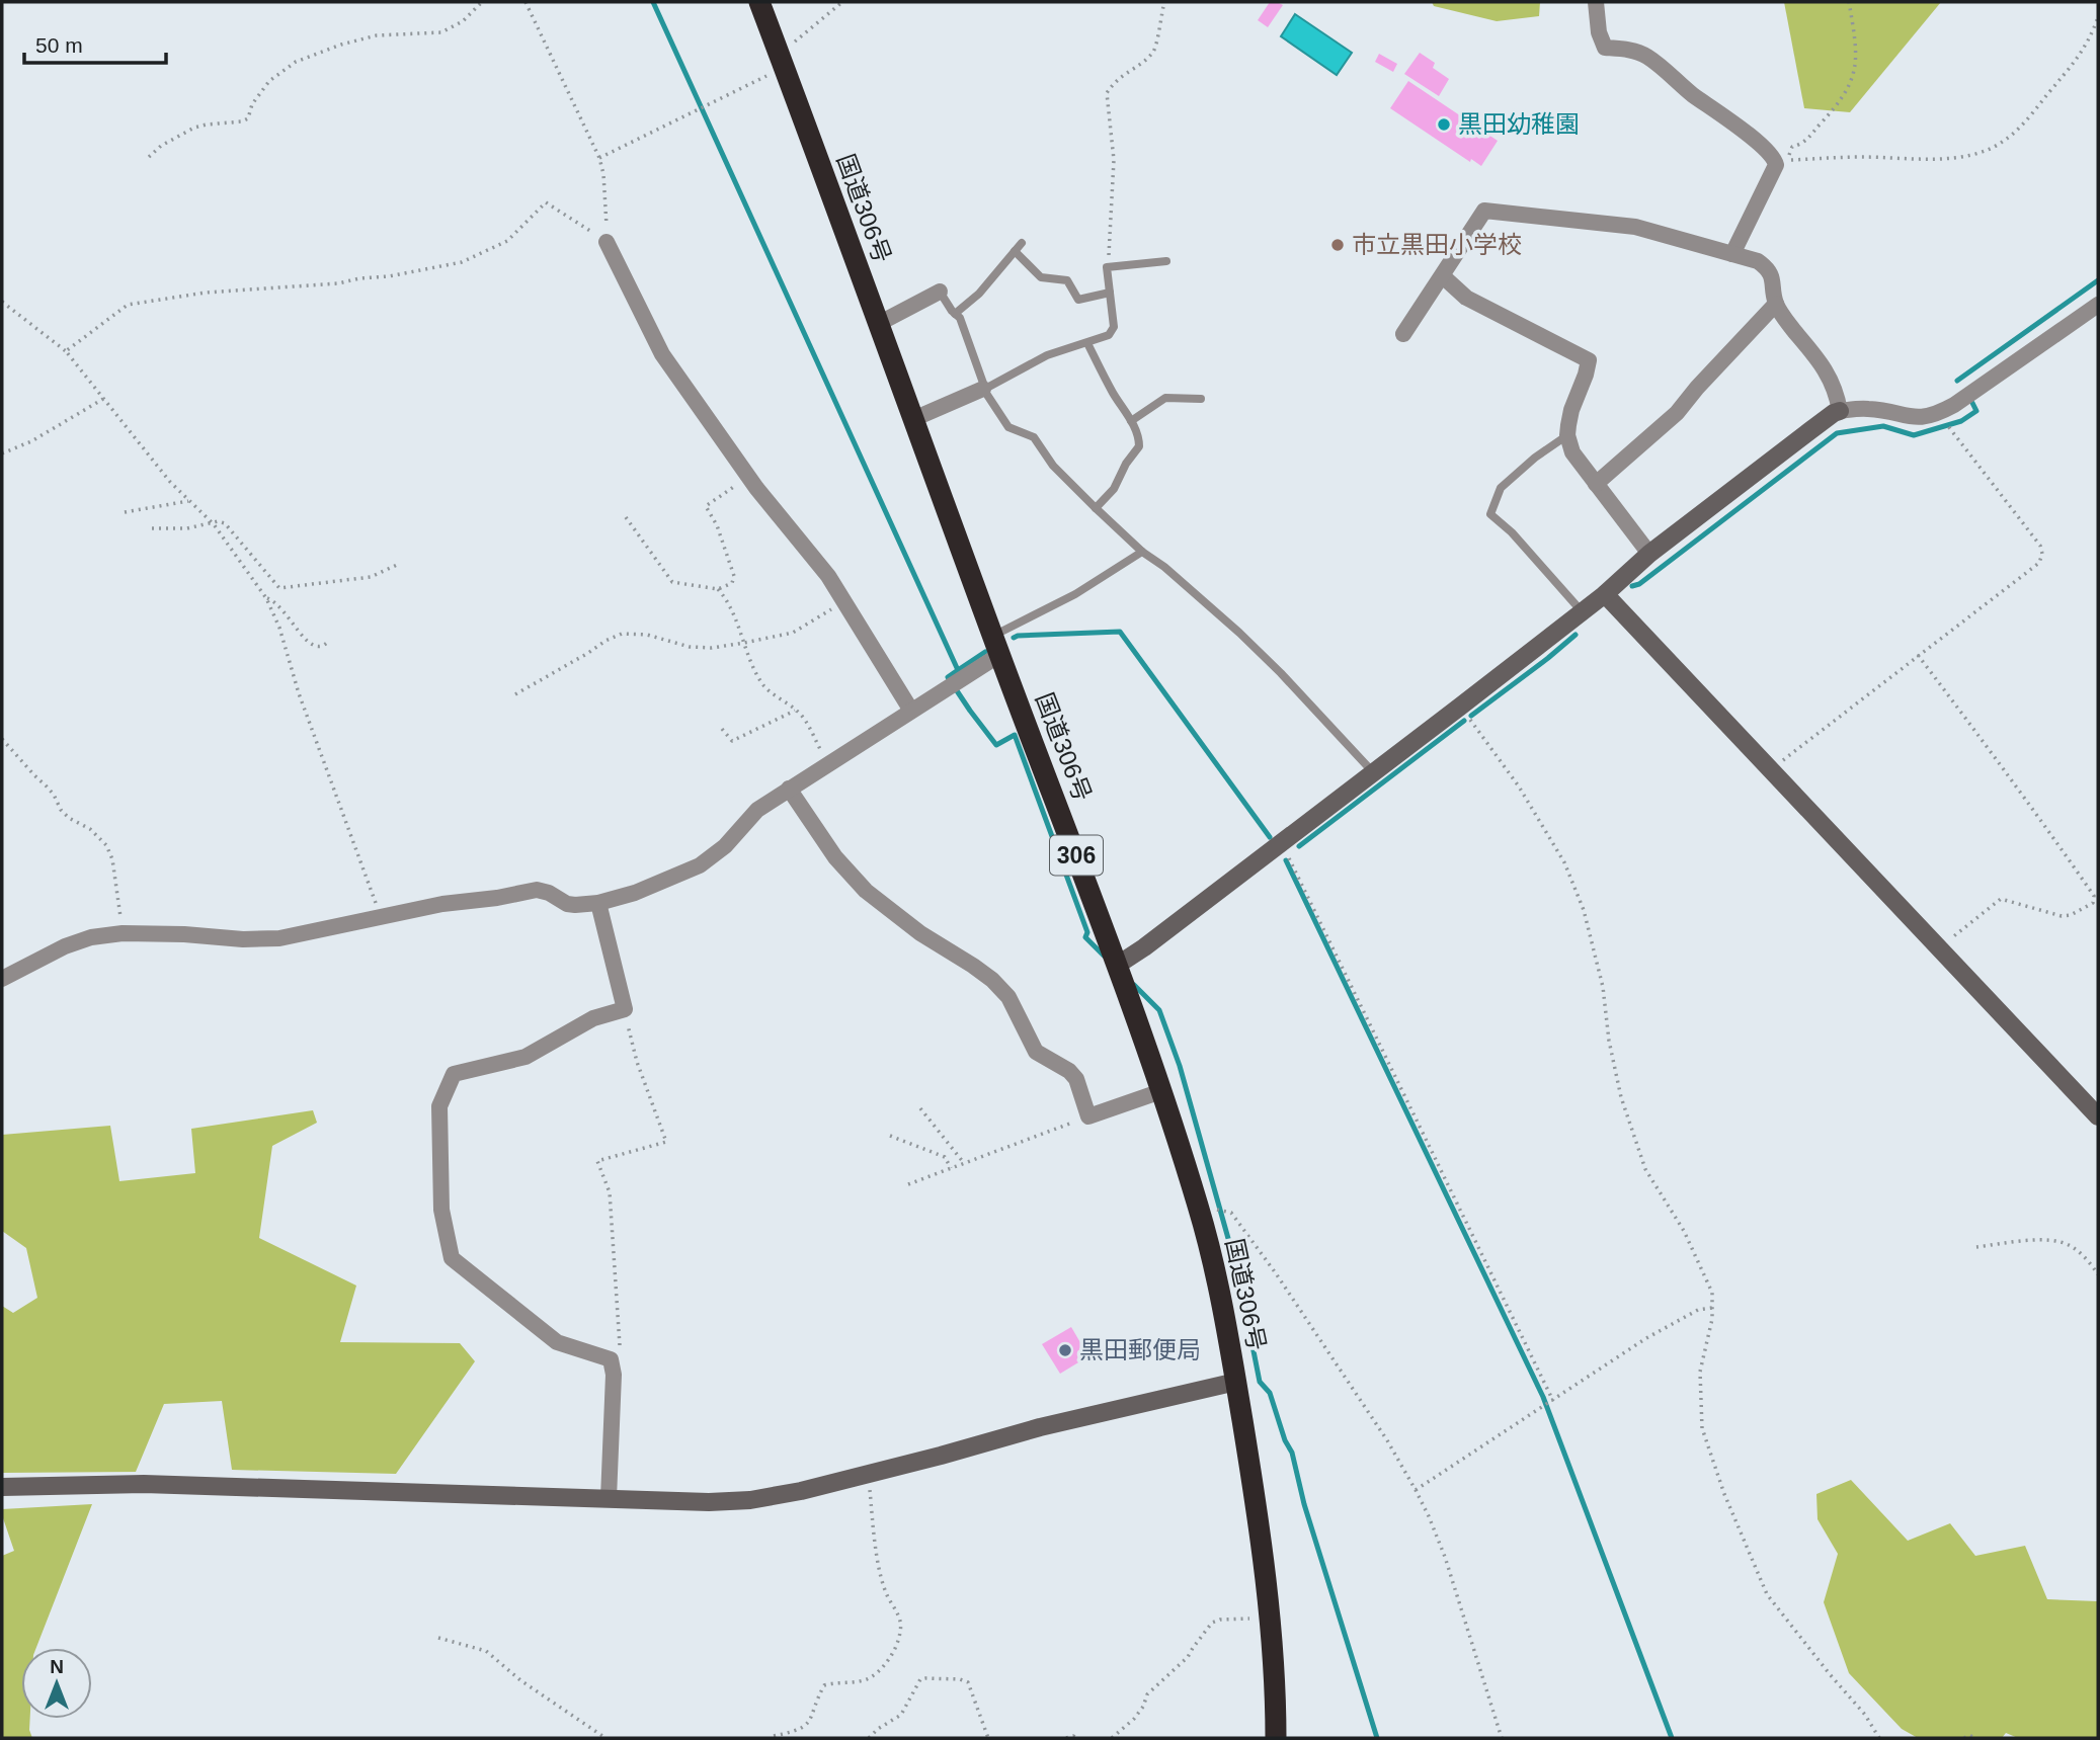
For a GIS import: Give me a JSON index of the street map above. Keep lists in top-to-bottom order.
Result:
{
  "streets": {
    "highway": ["国道306号", "306"]
  },
  "places": ["黒田幼稚園", "市立黒田小学校", "黒田郵便局"],
  "scale_bar": "50 m",
  "north": "top"
}
